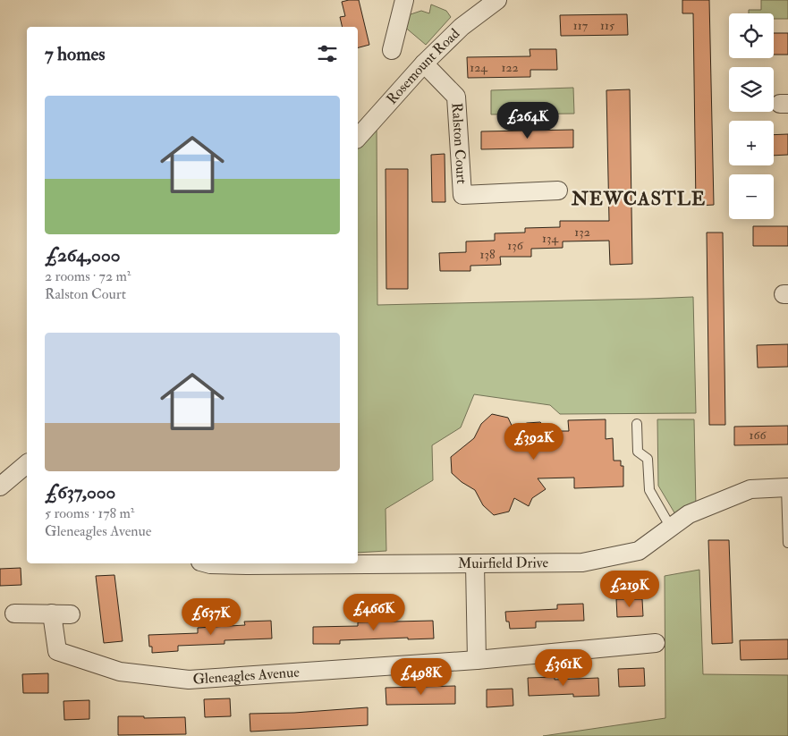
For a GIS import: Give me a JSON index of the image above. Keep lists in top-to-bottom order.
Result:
{
  "streets": {
    "street": [
      "Rosemount Road",
      "Ralston Court",
      "Muirfield Drive",
      "Gleneagles Avenue"
    ]
  },
  "crossings": [
    ["Rosemount Road", "Ralston Court"]
  ],
  "districts": ["NEWCASTLE"],
  "house_numbers": [
    "117",
    "115",
    "124",
    "122",
    "132",
    "134",
    "136",
    "138",
    "166"
  ],
  "page": {
    "map_buttons": ["+", "−"],
    "heading": "7 homes",
    "list": [
      {
        "name": "£264,000",
        "note": "2 rooms · 72 m² · Ralston Court"
      },
      {
        "name": "£637,000",
        "note": "5 rooms · 178 m² · Gleneagles Avenue"
      }
    ],
    "price": [
      "£264K",
      "£392K",
      "£219K",
      "£466K",
      "£637K",
      "£361K",
      "£498K"
    ]
  }
}
